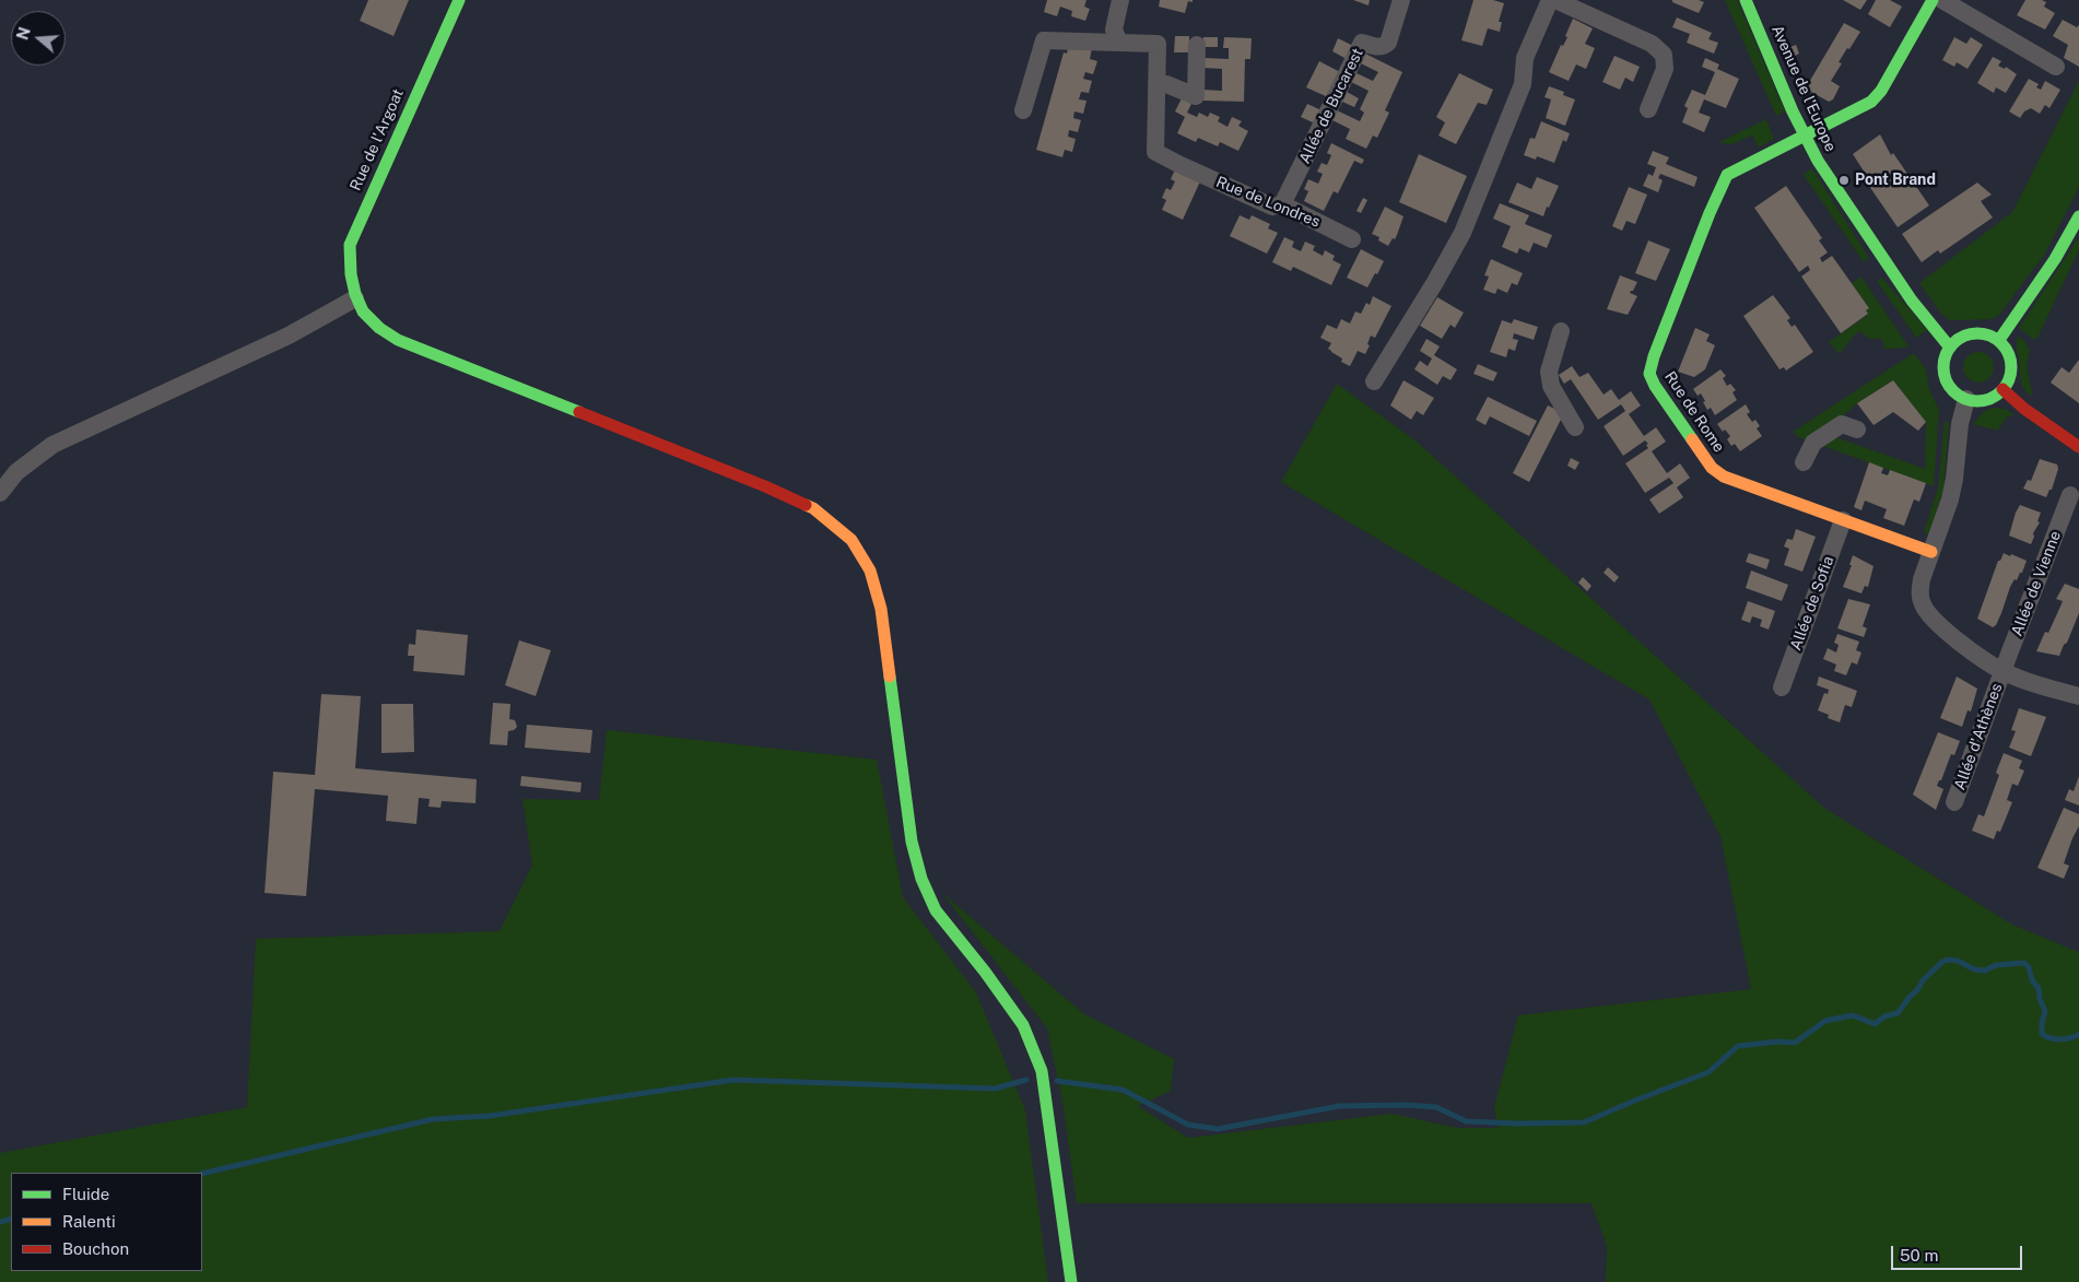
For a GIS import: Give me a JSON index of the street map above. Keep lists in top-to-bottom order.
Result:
{
  "streets": {
    "street": [
      "Avenue de l'Europe",
      "Allée de Bucarest",
      "Rue de l'Argoat",
      "Rue de Londres",
      "Rue de Rome",
      "Allée de Vienne",
      "Allée de Sofia",
      "Allée d'Athènes"
    ]
  },
  "crossings": [
    ["Avenue de l'Europe", "Rue de Rome"],
    ["Allée de Bucarest", "Rue de Londres"],
    ["Rue de Rome", "Allée de Sofia"],
    ["Allée de Vienne", "Allée d'Athènes"]
  ],
  "places": ["Pont Brand"],
  "legend": ["Fluide", "Ralenti", "Bouchon"],
  "scale_bar": "50 m",
  "north": "left"
}
